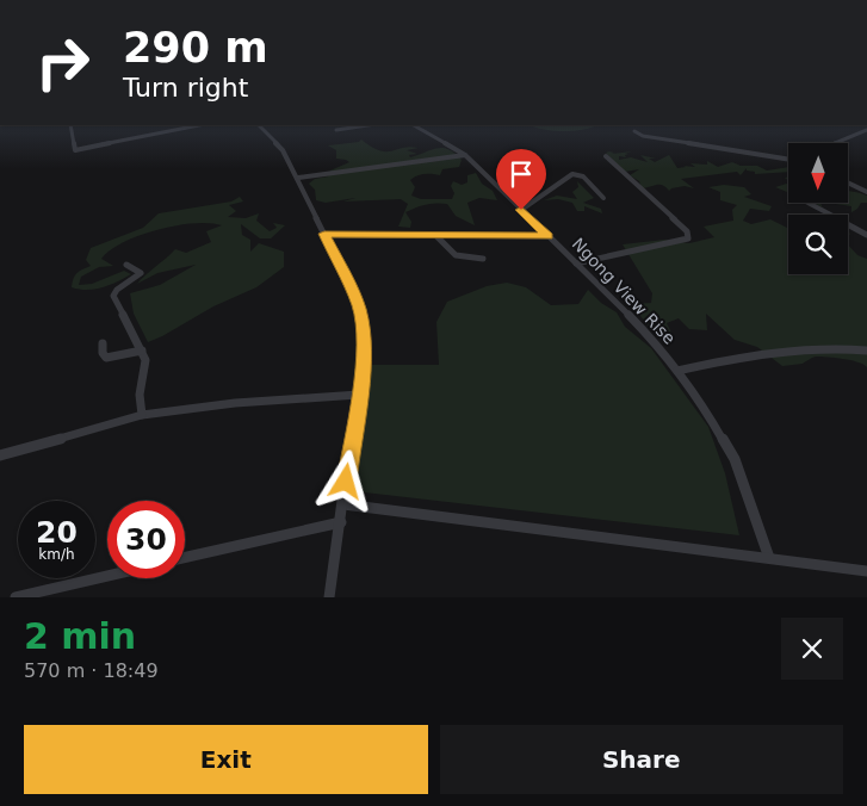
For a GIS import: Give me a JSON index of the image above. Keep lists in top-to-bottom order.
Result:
{
  "streets": {
    "street": ["Ngong View Rise"]
  },
  "north": "bottom",
  "page": {
    "turn": ["290 m", "Turn right"],
    "speed": "20 km/h",
    "limit": "30",
    "heading": ["2 min", "570 m · 18:49"],
    "buttons": ["Exit", "Share"]
  }
}
